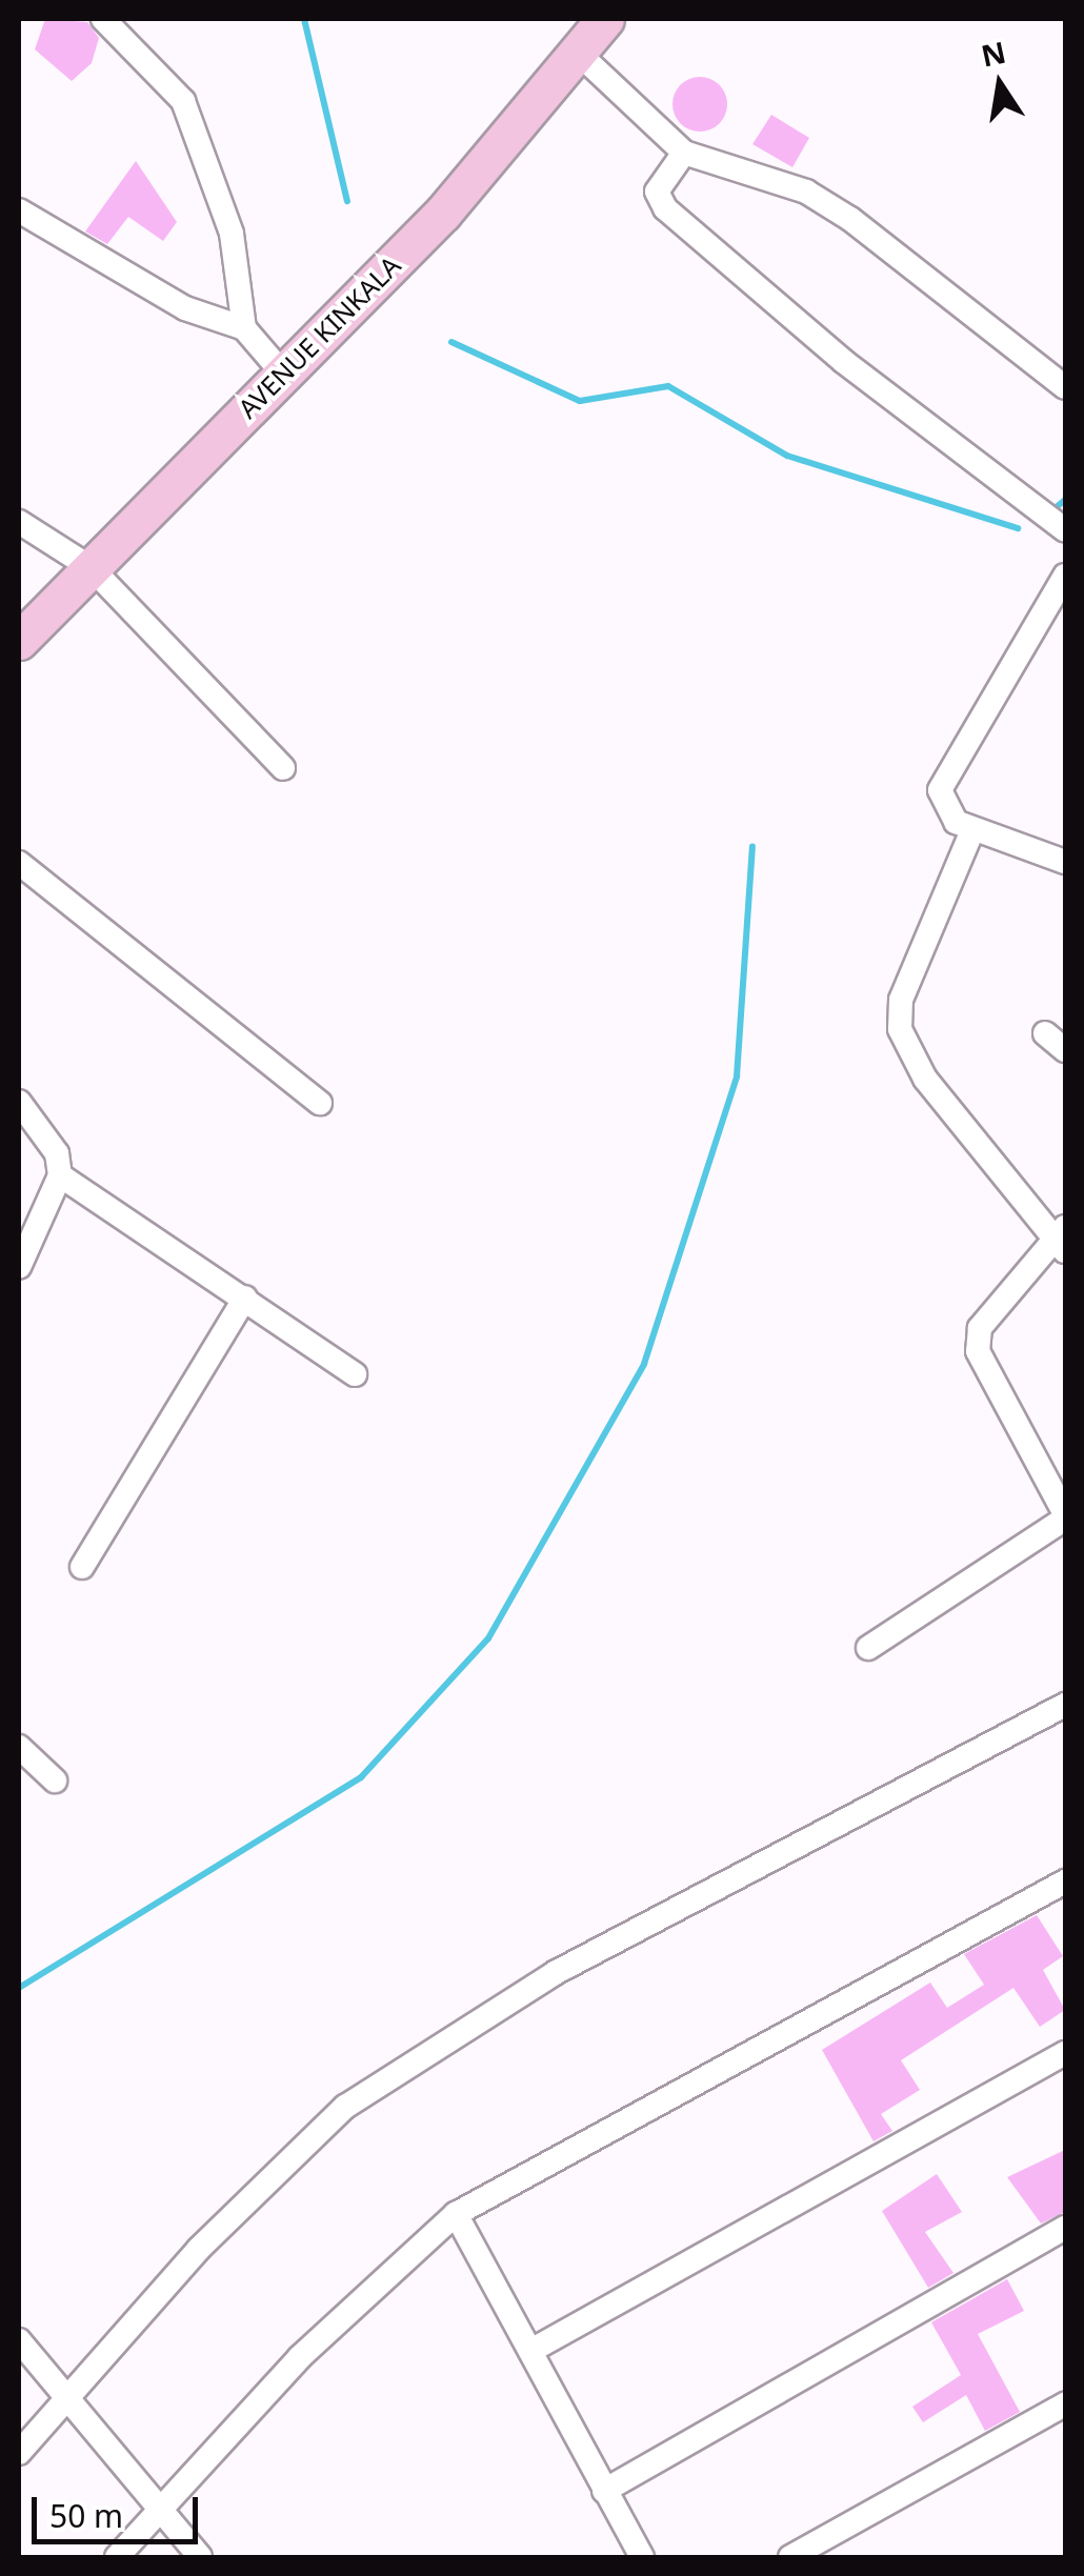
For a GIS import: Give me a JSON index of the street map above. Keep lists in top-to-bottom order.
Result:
{
  "streets": {
    "main road": ["AVENUE KINKALA"]
  },
  "scale_bar": "50 m",
  "north": "top"
}
